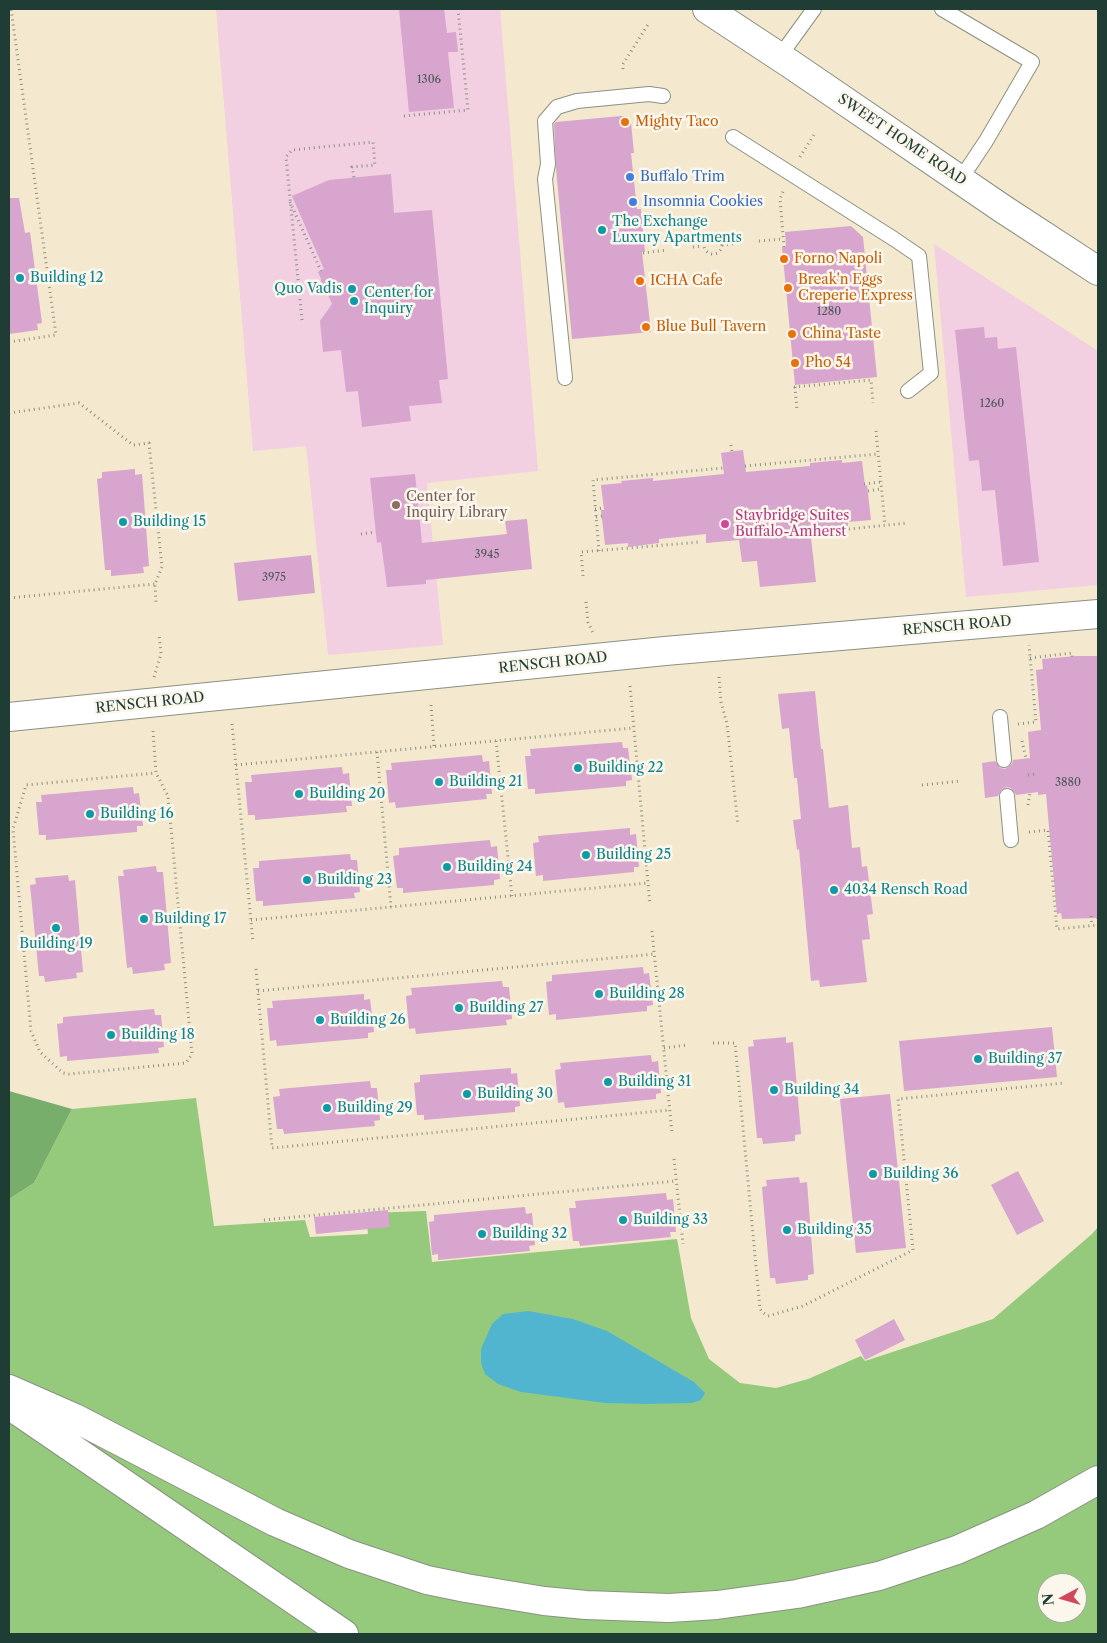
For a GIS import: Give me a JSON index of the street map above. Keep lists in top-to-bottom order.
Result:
{
  "streets": {
    "main road": ["SWEET HOME ROAD", "RENSCH ROAD"]
  },
  "places": [
    "Mighty Taco",
    "Buffalo Trim",
    "Insomnia Cookies",
    "The Exchange Luxury Apartments",
    "Forno Napoli",
    "Building 12",
    "ICHA Cafe",
    "Break'n Eggs Creperie Express",
    "Quo Vadis",
    "Center for Inquiry",
    "Blue Bull Tavern",
    "China Taste",
    "Pho 54",
    "Center for Inquiry Library",
    "Building 15",
    "Staybridge Suites Buffalo-Amherst",
    "Building 22",
    "Building 21",
    "Building 20",
    "Building 16",
    "Building 25",
    "Building 24",
    "Building 23",
    "4034 Rensch Road",
    "Building 17",
    "Building 19",
    "Building 28",
    "Building 27",
    "Building 26",
    "Building 18",
    "Building 37",
    "Building 31",
    "Building 34",
    "Building 30",
    "Building 29",
    "Building 36",
    "Building 33",
    "Building 35",
    "Building 32"
  ],
  "house_numbers": [
    "1306",
    "1280",
    "1260",
    "3945",
    "3975",
    "3880"
  ],
  "north": "left"
}
